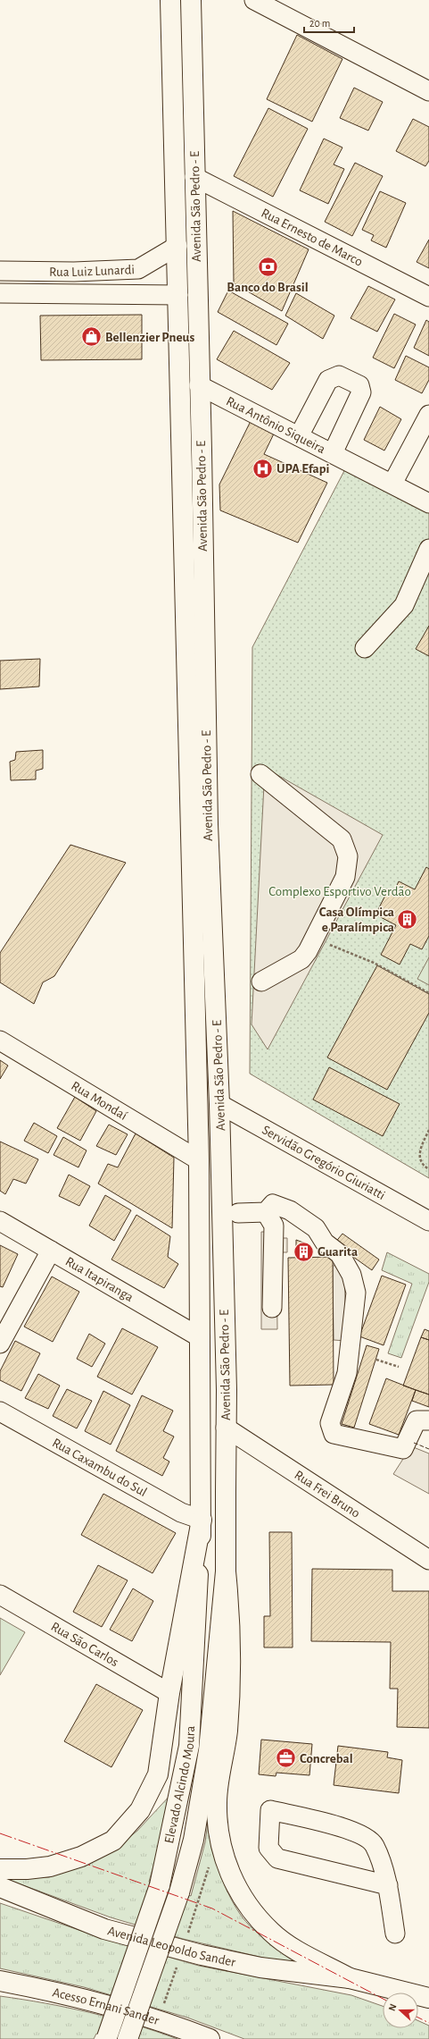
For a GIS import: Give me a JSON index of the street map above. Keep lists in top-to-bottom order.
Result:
{
  "streets": {
    "main road": [
      "Avenida São Pedro - E",
      "Elevado Alcindo Moura",
      "Avenida Leopoldo Sander",
      "Acesso Ernani Sander"
    ],
    "street": [
      "Rua Ernesto de Marco",
      "Rua Luiz Lunardi",
      "Rua Antônio Siqueira",
      "Rua Mondaí",
      "Servidão Gregório Giuriatti",
      "Rua Itapiranga",
      "Rua Caxambu do Sul",
      "Rua Frei Bruno",
      "Rua São Carlos"
    ]
  },
  "crossings": [
    ["Avenida São Pedro - E", "Rua Ernesto de Marco"],
    ["Avenida São Pedro - E", "Rua Luiz Lunardi"],
    ["Avenida São Pedro - E", "Rua Antônio Siqueira"],
    ["Avenida São Pedro - E", "Rua Mondaí"],
    ["Avenida São Pedro - E", "Servidão Gregório Giuriatti"],
    ["Avenida São Pedro - E", "Rua Itapiranga"],
    ["Avenida São Pedro - E", "Rua Caxambu do Sul"],
    ["Avenida São Pedro - E", "Rua Frei Bruno"],
    ["Avenida São Pedro - E", "Elevado Alcindo Moura"],
    ["Rua Caxambu do Sul", "Elevado Alcindo Moura"]
  ],
  "parks": ["Complexo Esportivo Verdão"],
  "places": {
    "bank": ["Banco do Brasil"],
    "shop": ["Bellenzier Pneus"],
    "hospital": ["UPA Efapi"],
    "building": ["Casa Olímpica e Paralímpica", "Guarita"],
    "office": ["Concrebal"]
  },
  "scale_bar": "20 m",
  "north": "left"
}
